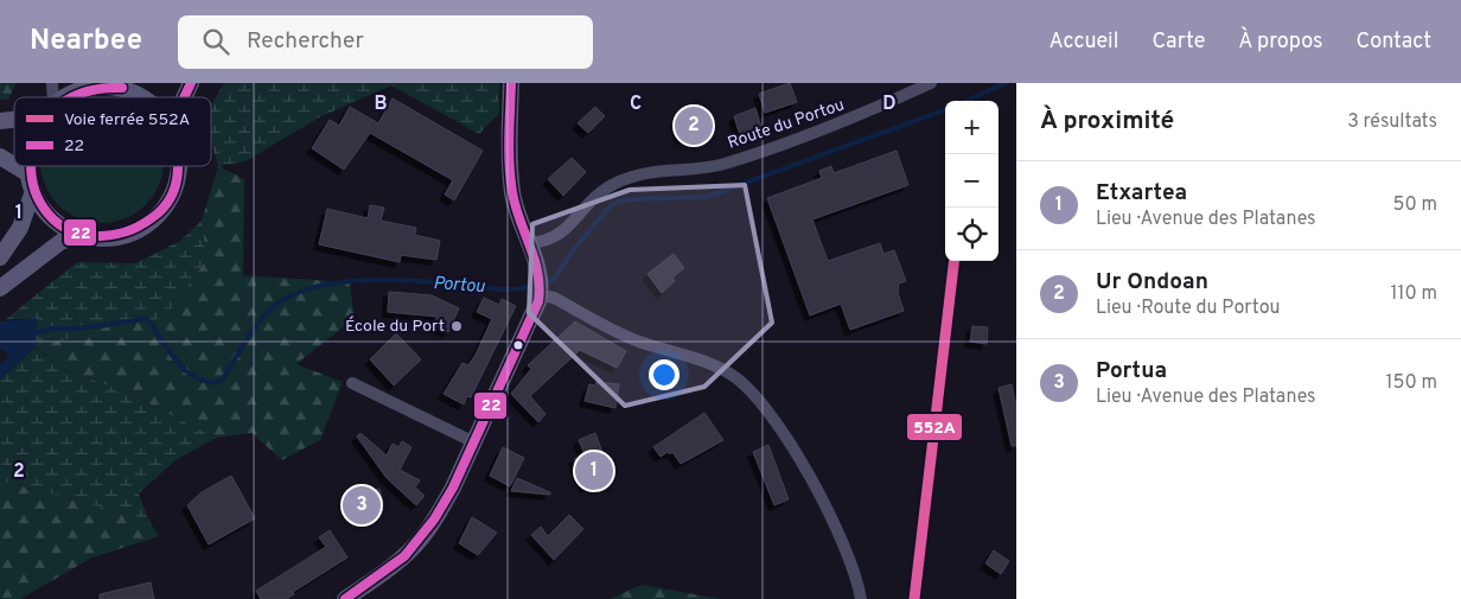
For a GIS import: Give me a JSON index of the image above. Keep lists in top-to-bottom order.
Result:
{
  "streets": {
    "street": ["Route du Portou"]
  },
  "water": ["Portou"],
  "places": ["École du Port"],
  "lines": ["transit line 22", "rail line 552A"],
  "legend": ["Voie ferrée 552A", "22"],
  "page": {
    "header": "Nearbee",
    "search": "Rechercher",
    "nav": [
      "Accueil",
      "Carte",
      "À propos",
      "Contact"
    ],
    "heading": ["À proximité", "3 résultats"],
    "map_buttons": ["+", "−"],
    "pins": ["2", "1", "3"],
    "list": [
      {
        "mark": "1",
        "name": "Etxartea",
        "note": "Lieu · Avenue des Platanes",
        "value": "50 m"
      },
      {
        "mark": "2",
        "name": "Ur Ondoan",
        "note": "Lieu · Route du Portou",
        "value": "110 m"
      },
      {
        "mark": "3",
        "name": "Portua",
        "note": "Lieu · Avenue des Platanes",
        "value": "150 m"
      }
    ]
  },
  "grid": {
    "columns": ["B", "C", "D"],
    "rows": ["1", "2"]
  }
}
